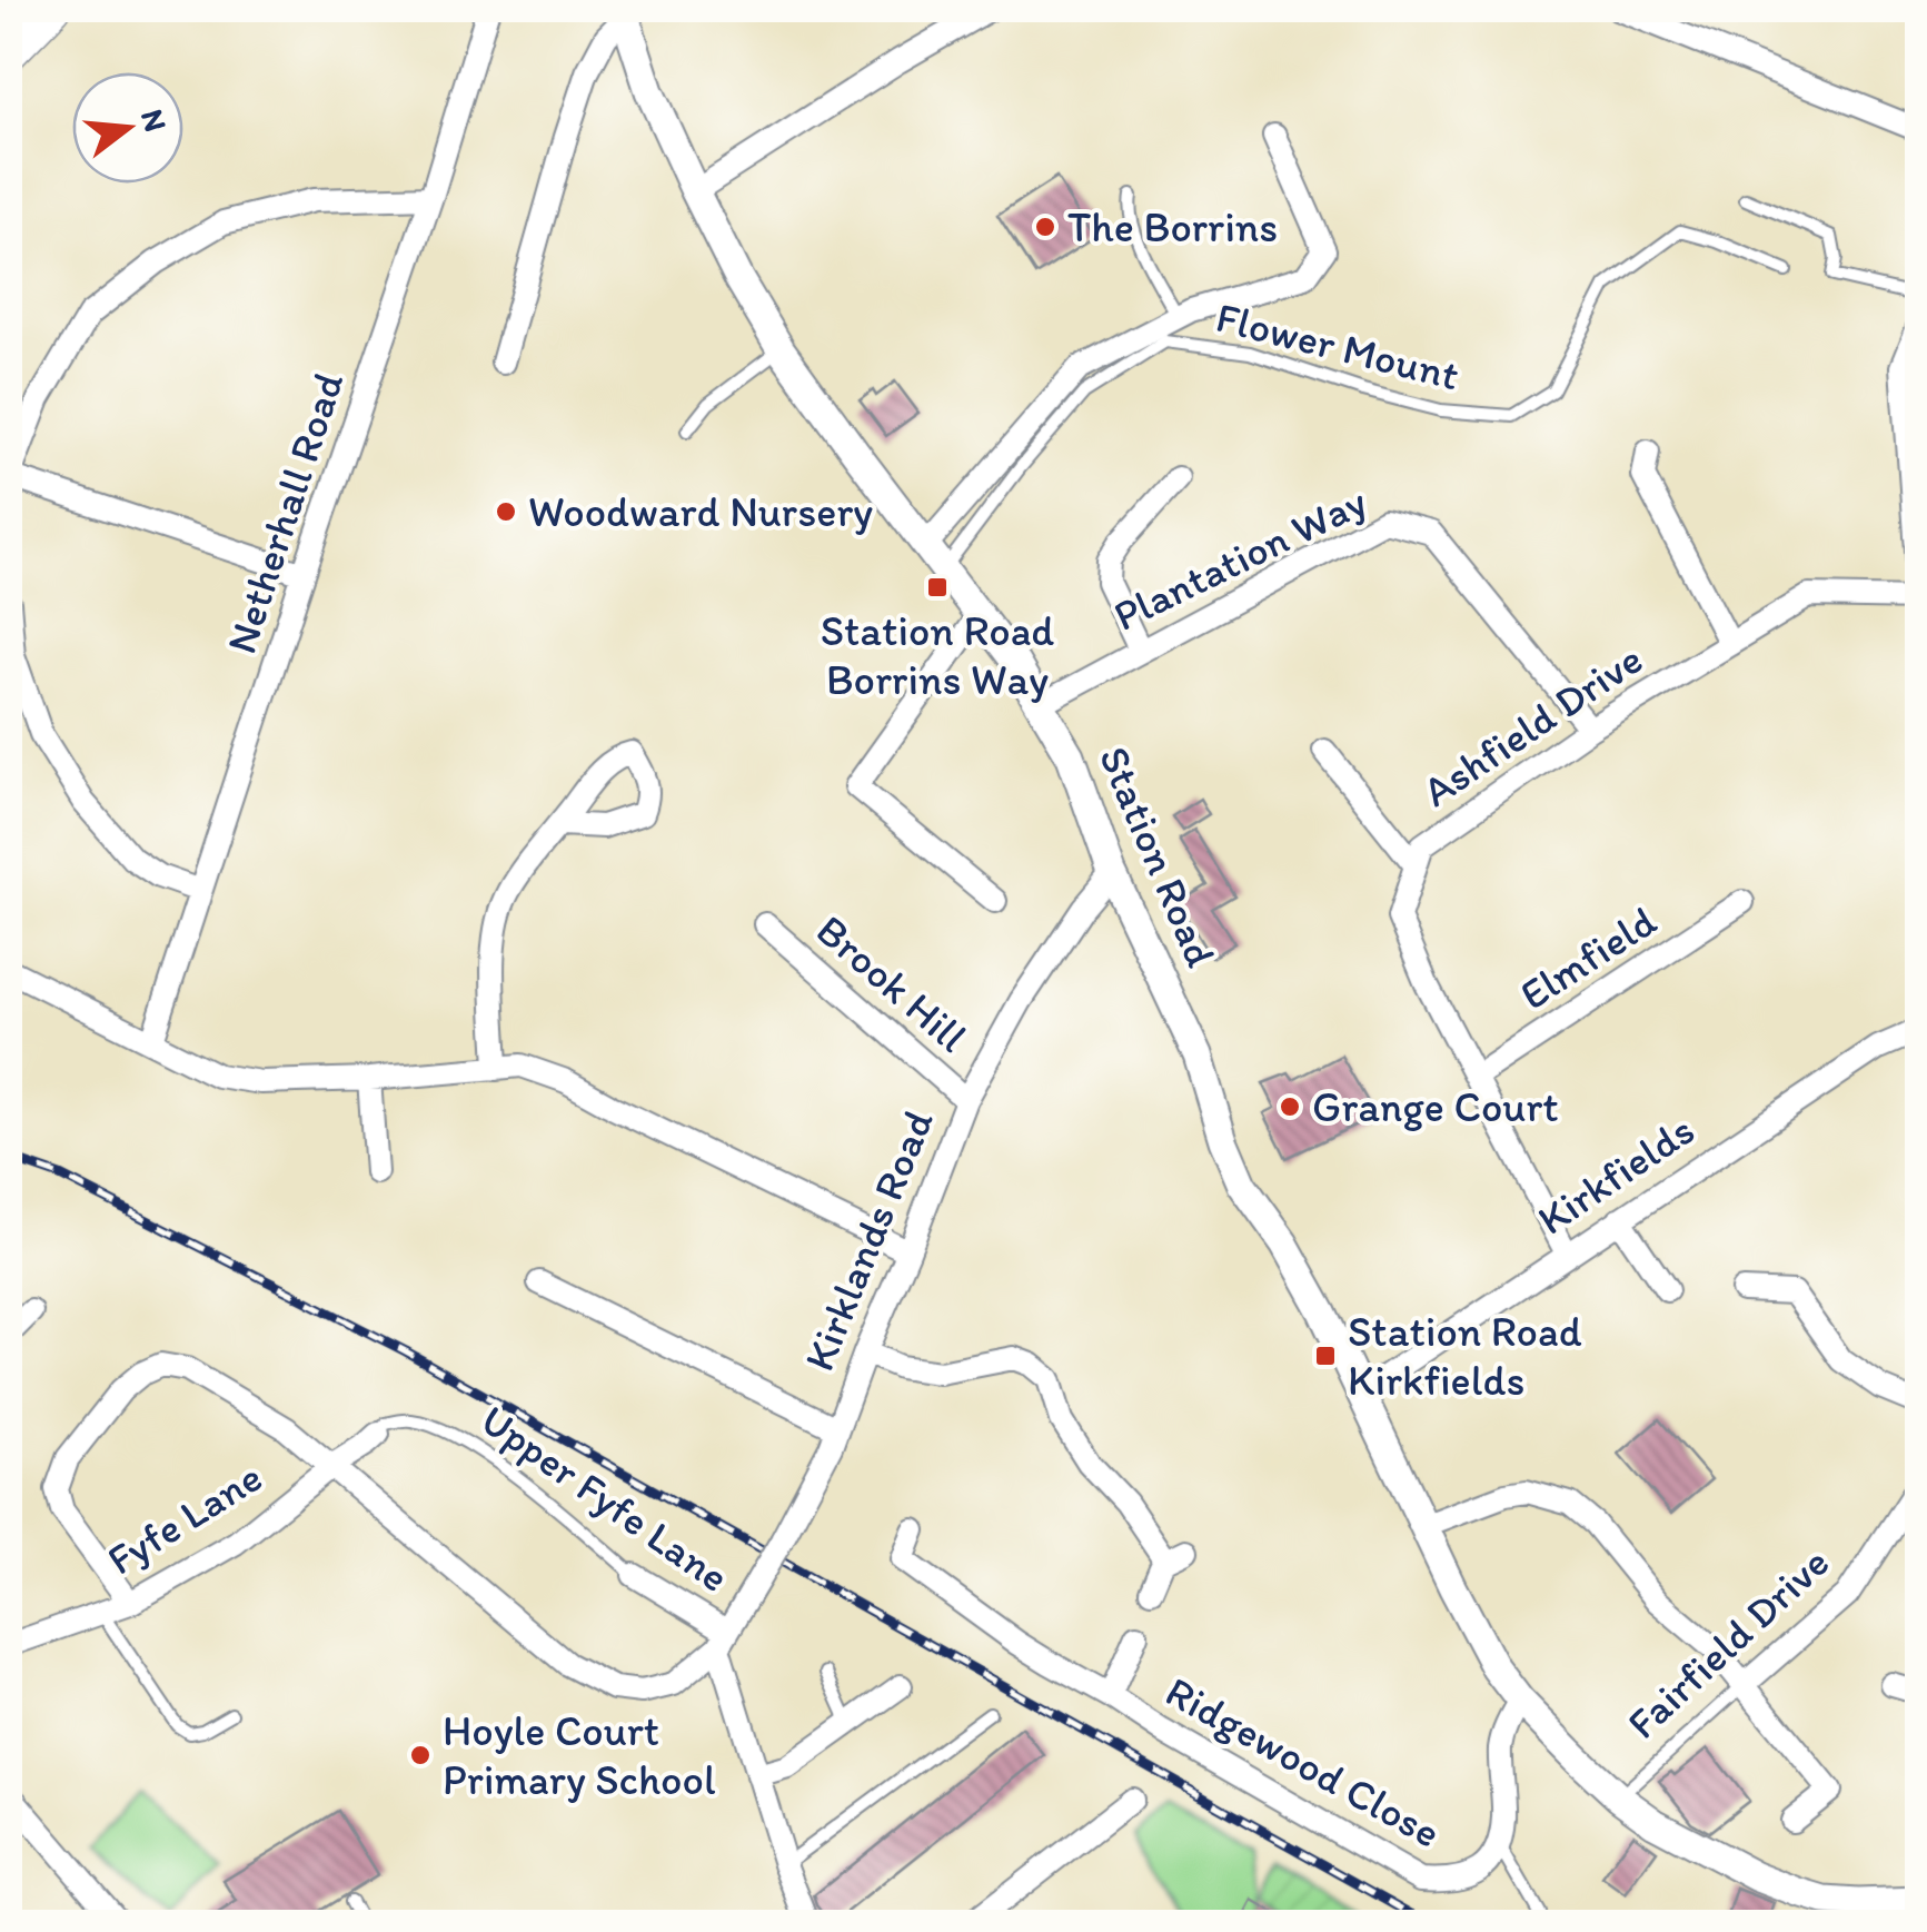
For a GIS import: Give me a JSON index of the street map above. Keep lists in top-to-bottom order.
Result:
{
  "streets": {
    "street": [
      "Netherhall Road",
      "Plantation Way",
      "Ashfield Drive",
      "Station Road",
      "Elmfield",
      "Brook Hill",
      "Kirkfields",
      "Kirklands Road",
      "Upper Fyfe Lane",
      "Fyfe Lane",
      "Fairfield Drive",
      "Ridgewood Close"
    ],
    "lane": ["Flower Mount"]
  },
  "crossings": [
    ["Flower Mount", "Station Road"],
    ["Plantation Way", "Ashfield Drive"],
    ["Plantation Way", "Station Road"],
    ["Ashfield Drive", "Elmfield"],
    ["Ashfield Drive", "Kirkfields"],
    ["Station Road", "Kirkfields"],
    ["Station Road", "Kirklands Road"],
    ["Station Road", "Fairfield Drive"],
    ["Station Road", "Ridgewood Close"],
    ["Brook Hill", "Kirklands Road"],
    ["Kirklands Road", "Upper Fyfe Lane"],
    ["Kirklands Road", "Fyfe Lane"],
    ["Upper Fyfe Lane", "Fyfe Lane"]
  ],
  "places": {
    "other": [
      "The Borrins",
      "Woodward Nursery",
      "Grange Court",
      "Hoyle Court Primary School"
    ],
    "transit": ["Station Road Borrins Way", "Station Road Kirkfields"]
  },
  "north": "right"
}
